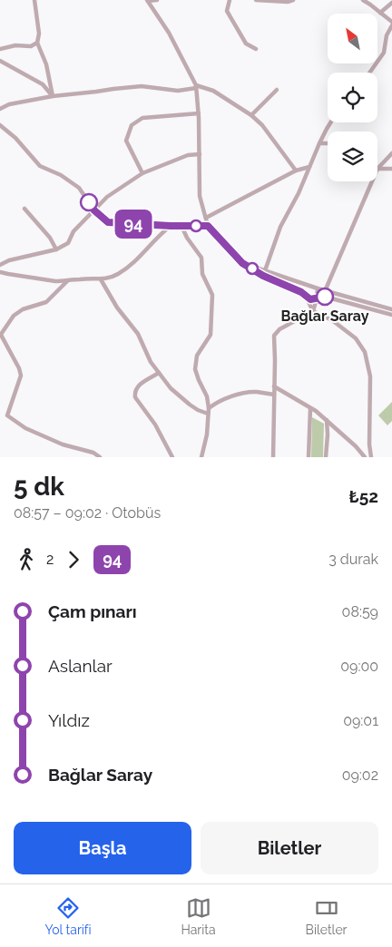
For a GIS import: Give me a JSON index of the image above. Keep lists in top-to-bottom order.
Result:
{
  "places": ["Bağlar Saray"],
  "lines": ["bus line 94"],
  "north": "top left",
  "page": {
    "on_map": "94",
    "heading": ["5 dk", "08:57 – 09:02 · Otobüs", "₺52"],
    "legs": ["2", "94", "3 durak"],
    "list": [
      {
        "name": "Çam pınarı",
        "value": "08:59"
      },
      {
        "name": "Aslanlar",
        "value": "09:00"
      },
      {
        "name": "Yıldız",
        "value": "09:01"
      },
      {
        "name": "Bağlar Saray",
        "value": "09:02"
      }
    ],
    "buttons": ["Başla", "Biletler"],
    "tabs": ["Yol tarifi", "Harita", "Biletler"]
  }
}
